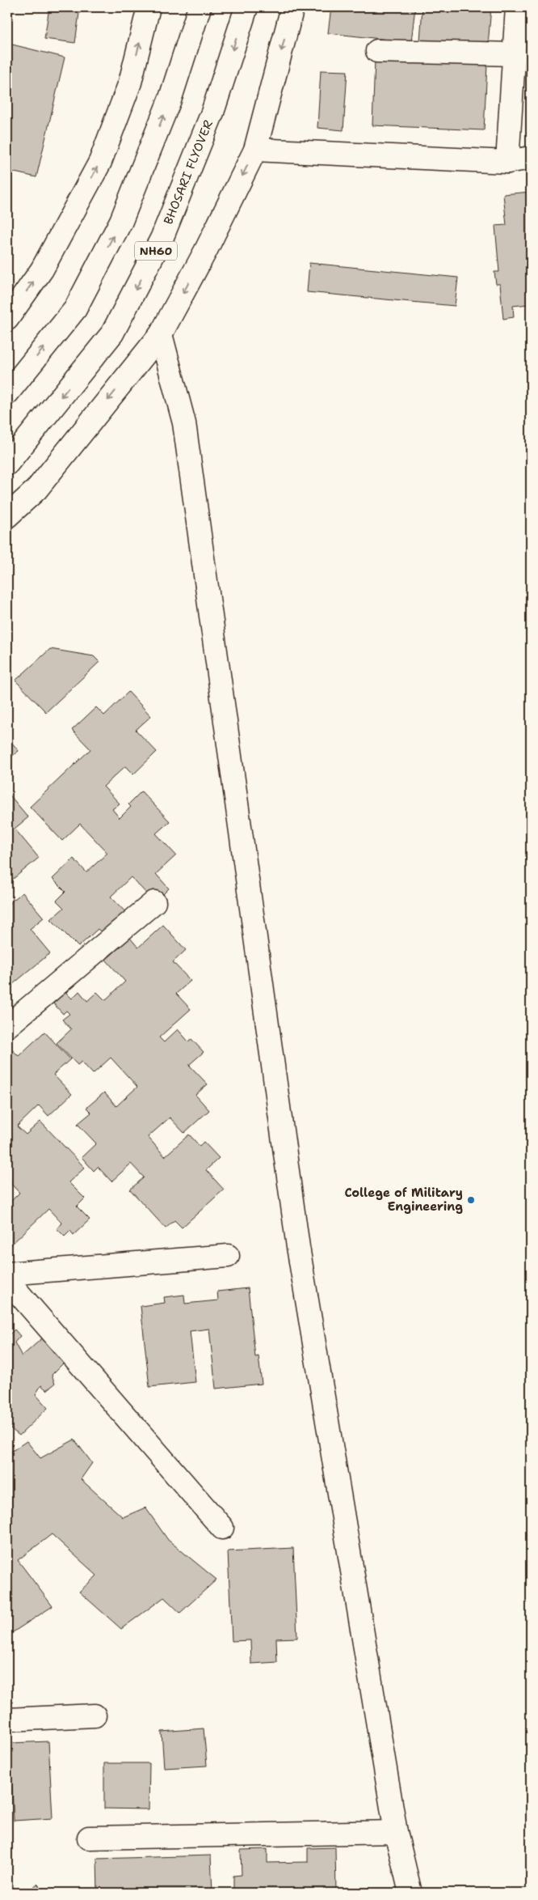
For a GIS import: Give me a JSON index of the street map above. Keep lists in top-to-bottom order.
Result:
{
  "streets": {
    "main road": ["BHOSARI FLYOVER", "NH60"]
  },
  "places": ["College of Military Engineering"]
}
